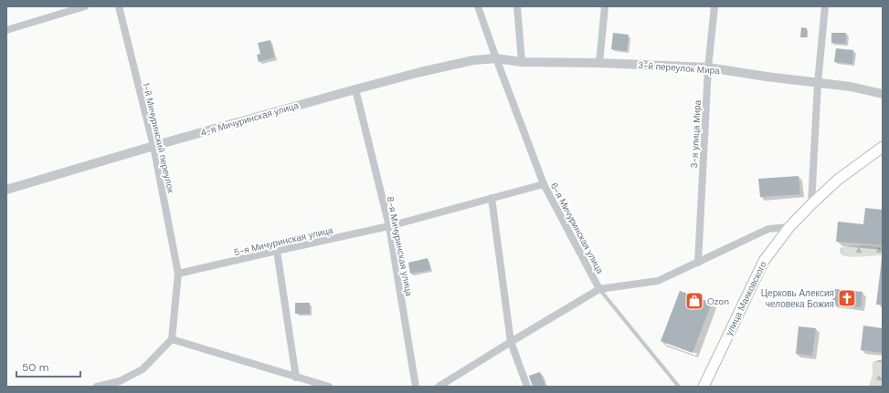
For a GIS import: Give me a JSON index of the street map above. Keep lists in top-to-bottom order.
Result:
{
  "streets": {
    "main road": ["улица Маяковского"],
    "street": [
      "3-й переулок Мира",
      "4-я Мичуринская улица",
      "3-я улица Мира",
      "1-й Мичуринский переулок",
      "6-я Мичуринская улица",
      "5-я Мичуринская улица",
      "8-я Мичуринская улица"
    ]
  },
  "crossings": [
    ["3-й переулок Мира", "4-я Мичуринская улица"],
    ["3-й переулок Мира", "3-я улица Мира"],
    ["3-й переулок Мира", "6-я Мичуринская улица"],
    ["4-я Мичуринская улица", "1-й Мичуринский переулок"],
    ["4-я Мичуринская улица", "6-я Мичуринская улица"],
    ["4-я Мичуринская улица", "8-я Мичуринская улица"],
    ["1-й Мичуринский переулок", "5-я Мичуринская улица"],
    ["6-я Мичуринская улица", "5-я Мичуринская улица"],
    ["5-я Мичуринская улица", "8-я Мичуринская улица"]
  ],
  "places": {
    "church": ["Церковь Алексия человека Божия"],
    "shop": ["Ozon"]
  },
  "scale_bar": "50 m"
}
